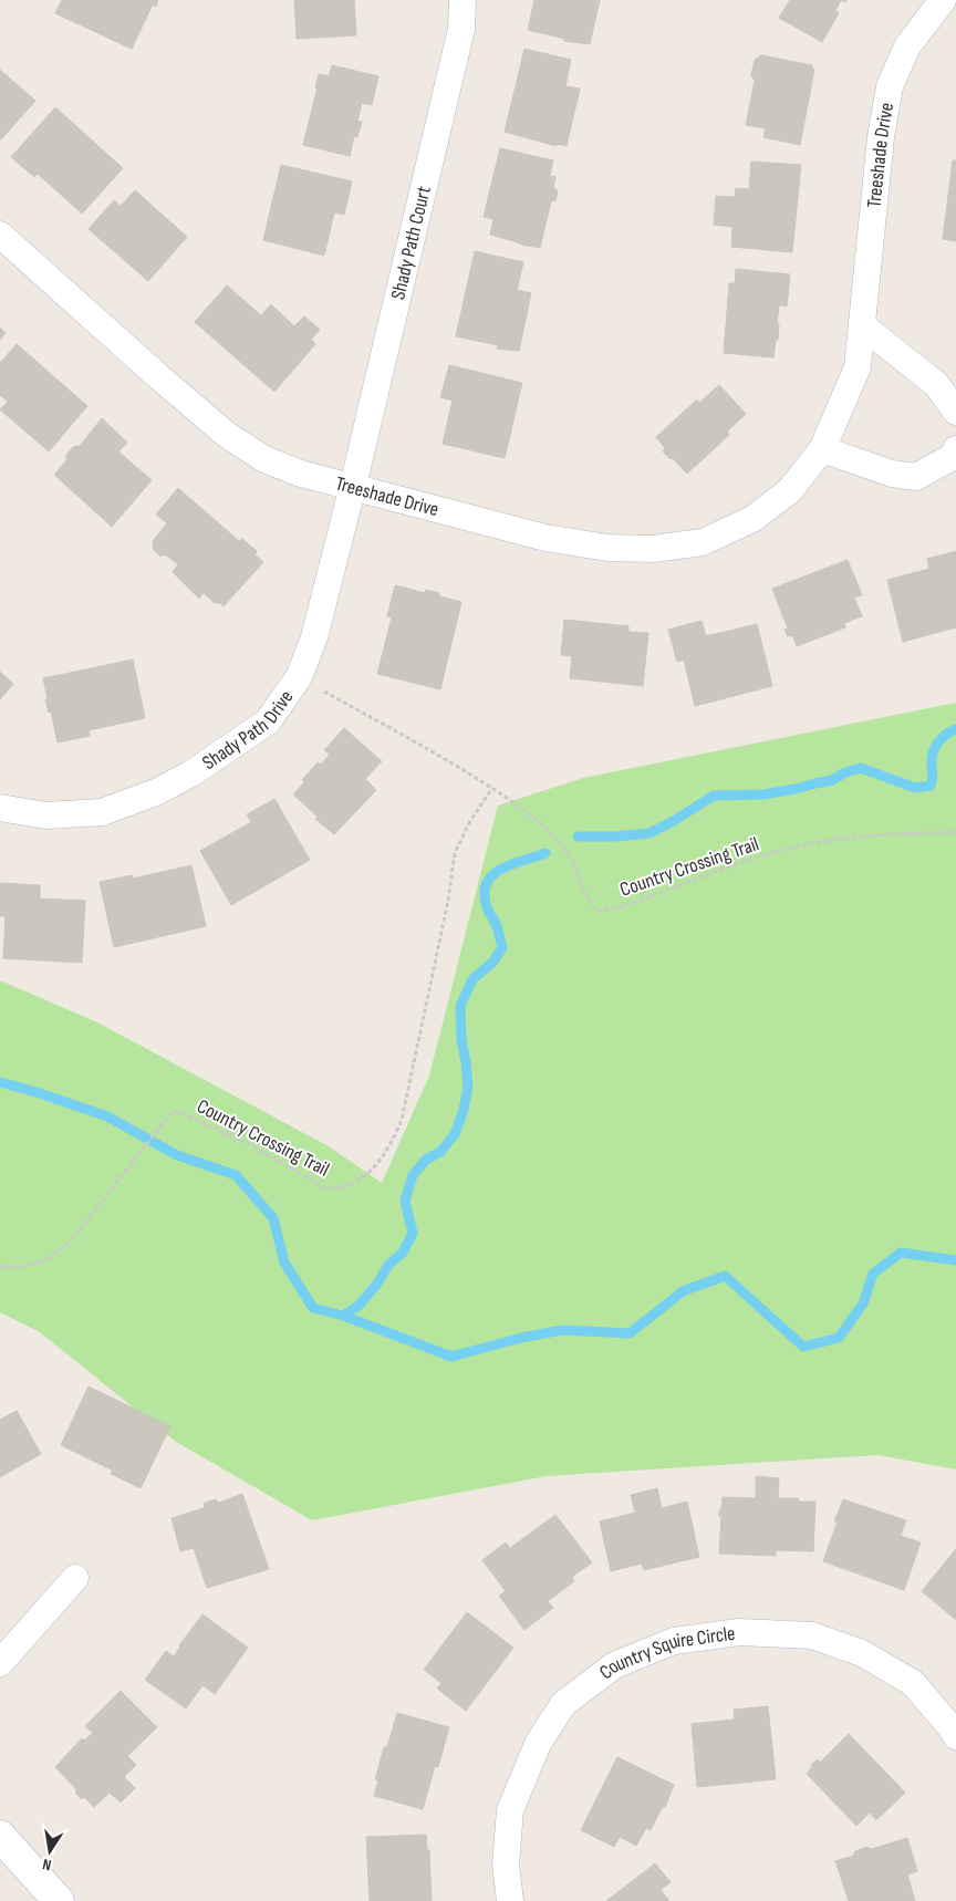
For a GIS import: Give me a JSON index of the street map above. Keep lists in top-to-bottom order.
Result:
{
  "streets": {
    "street": [
      "Treeshade Drive",
      "Shady Path Court",
      "Shady Path Drive",
      "Country Squire Circle"
    ],
    "path": ["Country Crossing Trail"]
  },
  "crossings": [
    ["Treeshade Drive", "Shady Path Court"],
    ["Treeshade Drive", "Shady Path Drive"],
    ["Shady Path Court", "Shady Path Drive"],
    ["Shady Path Drive", "Country Crossing Trail"]
  ],
  "north": "bottom"
}
